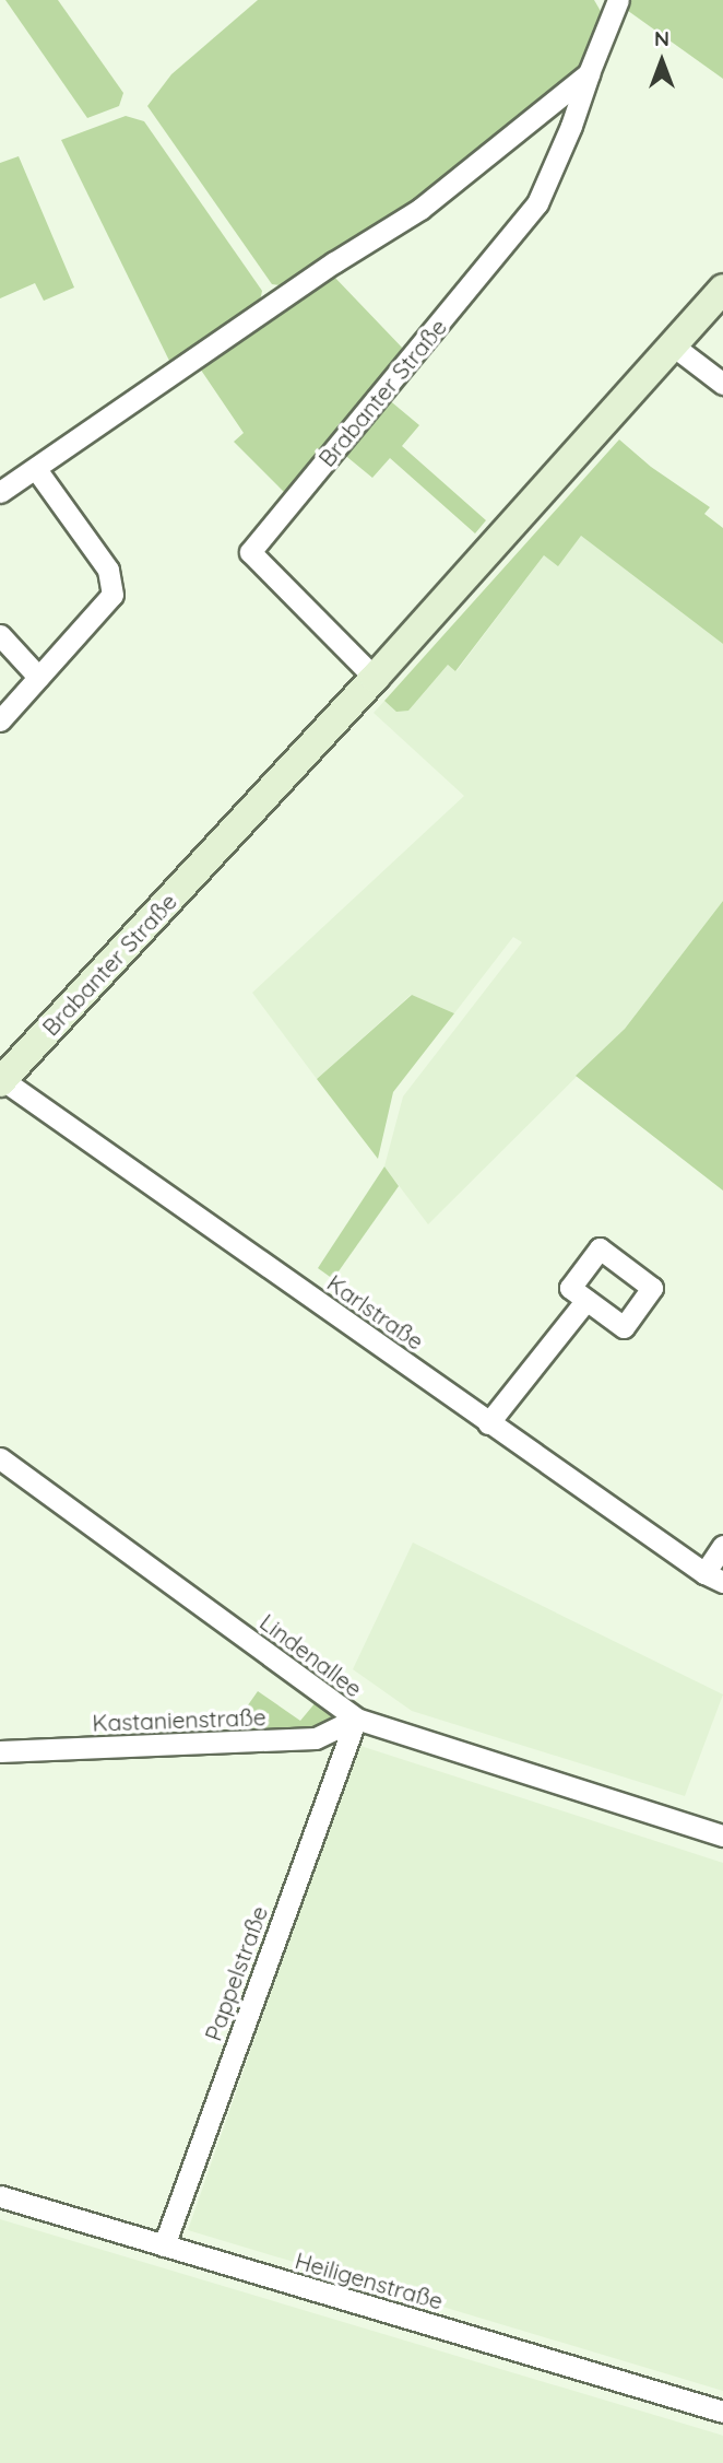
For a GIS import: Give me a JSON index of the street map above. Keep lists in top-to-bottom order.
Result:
{
  "streets": {
    "main road": ["Brabanter Straße"],
    "street": [
      "Karlstraße",
      "Lindenallee",
      "Kastanienstraße",
      "Pappelstraße",
      "Heiligenstraße"
    ]
  },
  "crossings": [
    ["Brabanter Straße", "Karlstraße"],
    ["Lindenallee", "Kastanienstraße"],
    ["Lindenallee", "Pappelstraße"],
    ["Kastanienstraße", "Pappelstraße"],
    ["Pappelstraße", "Heiligenstraße"]
  ],
  "north": "top"
}
